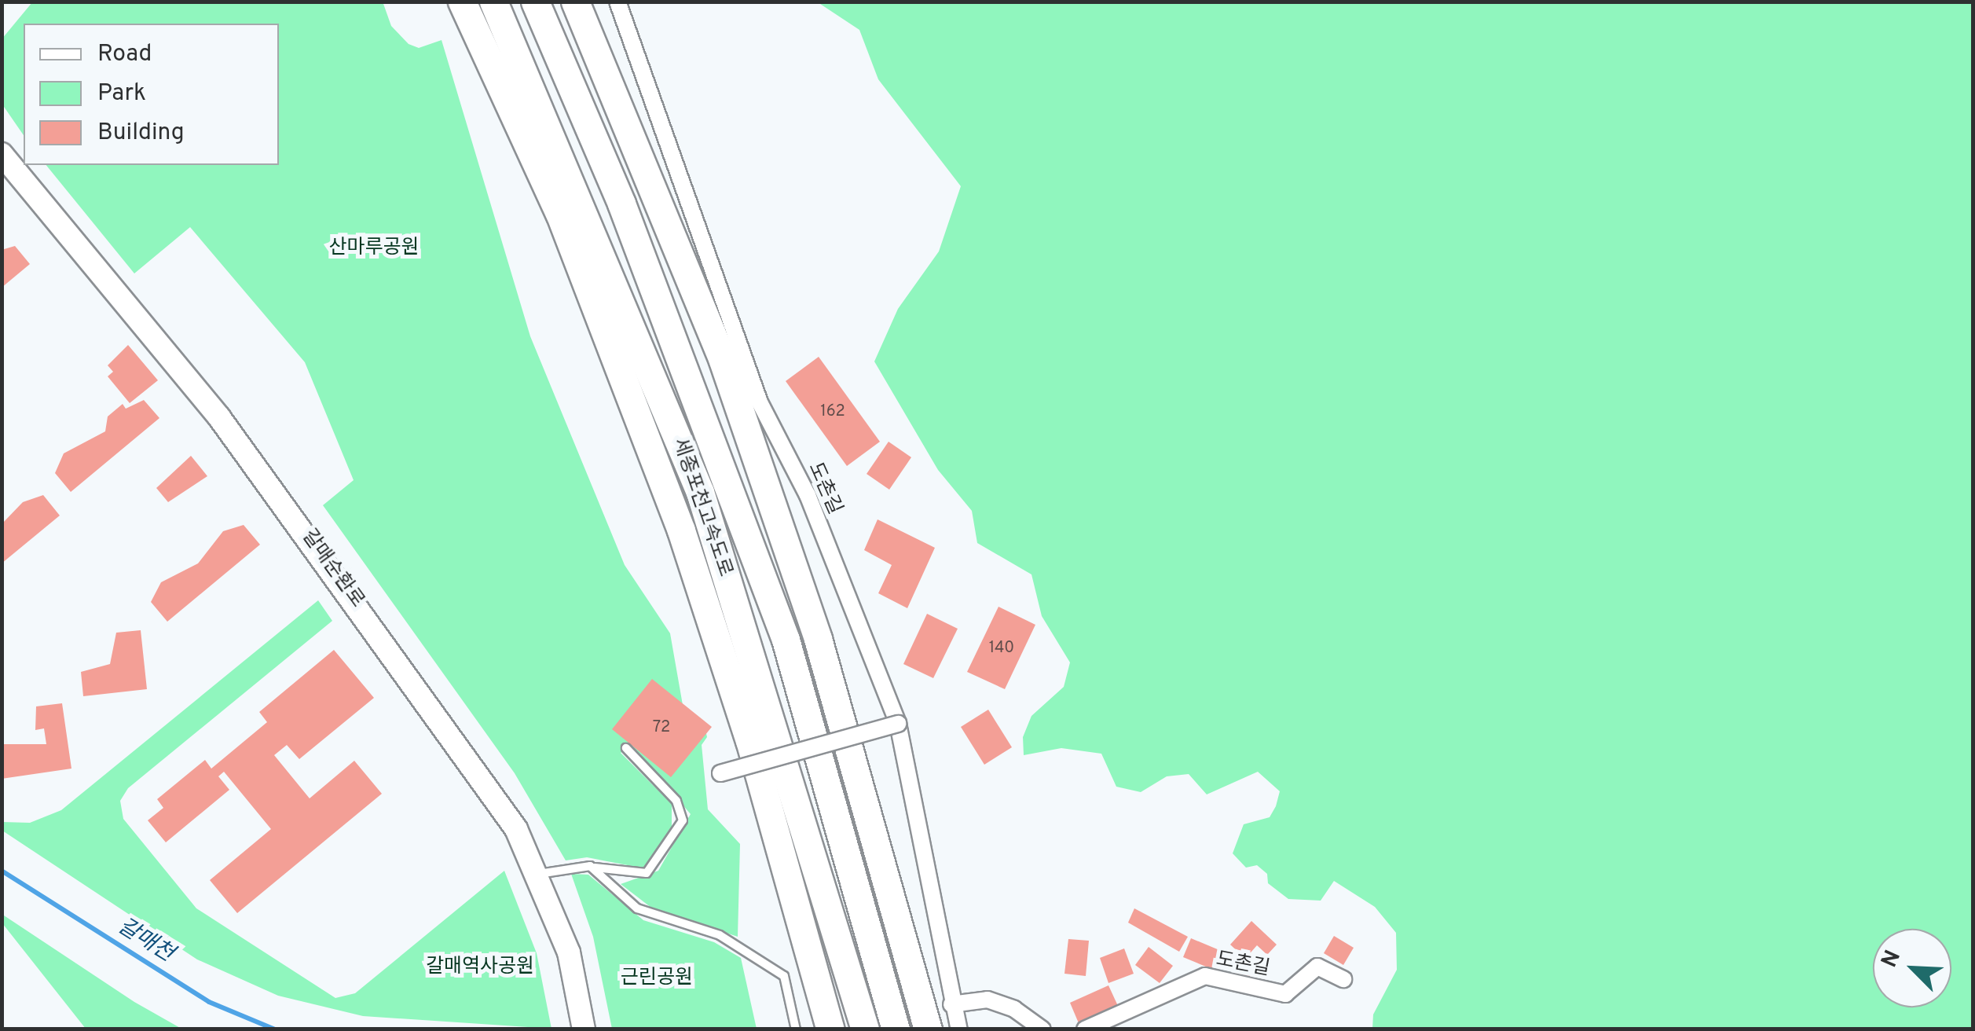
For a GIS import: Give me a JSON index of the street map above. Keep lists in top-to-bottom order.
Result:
{
  "streets": {
    "highway": ["세종포천고속도로"],
    "street": ["도촌길", "갈매순환로"]
  },
  "water": ["갈매천"],
  "parks": ["산마루공원", "갈매역사공원", "근린공원"],
  "house_numbers": ["162", "140", "72"],
  "legend": ["Road", "Park", "Building"],
  "north": "top left"
}
